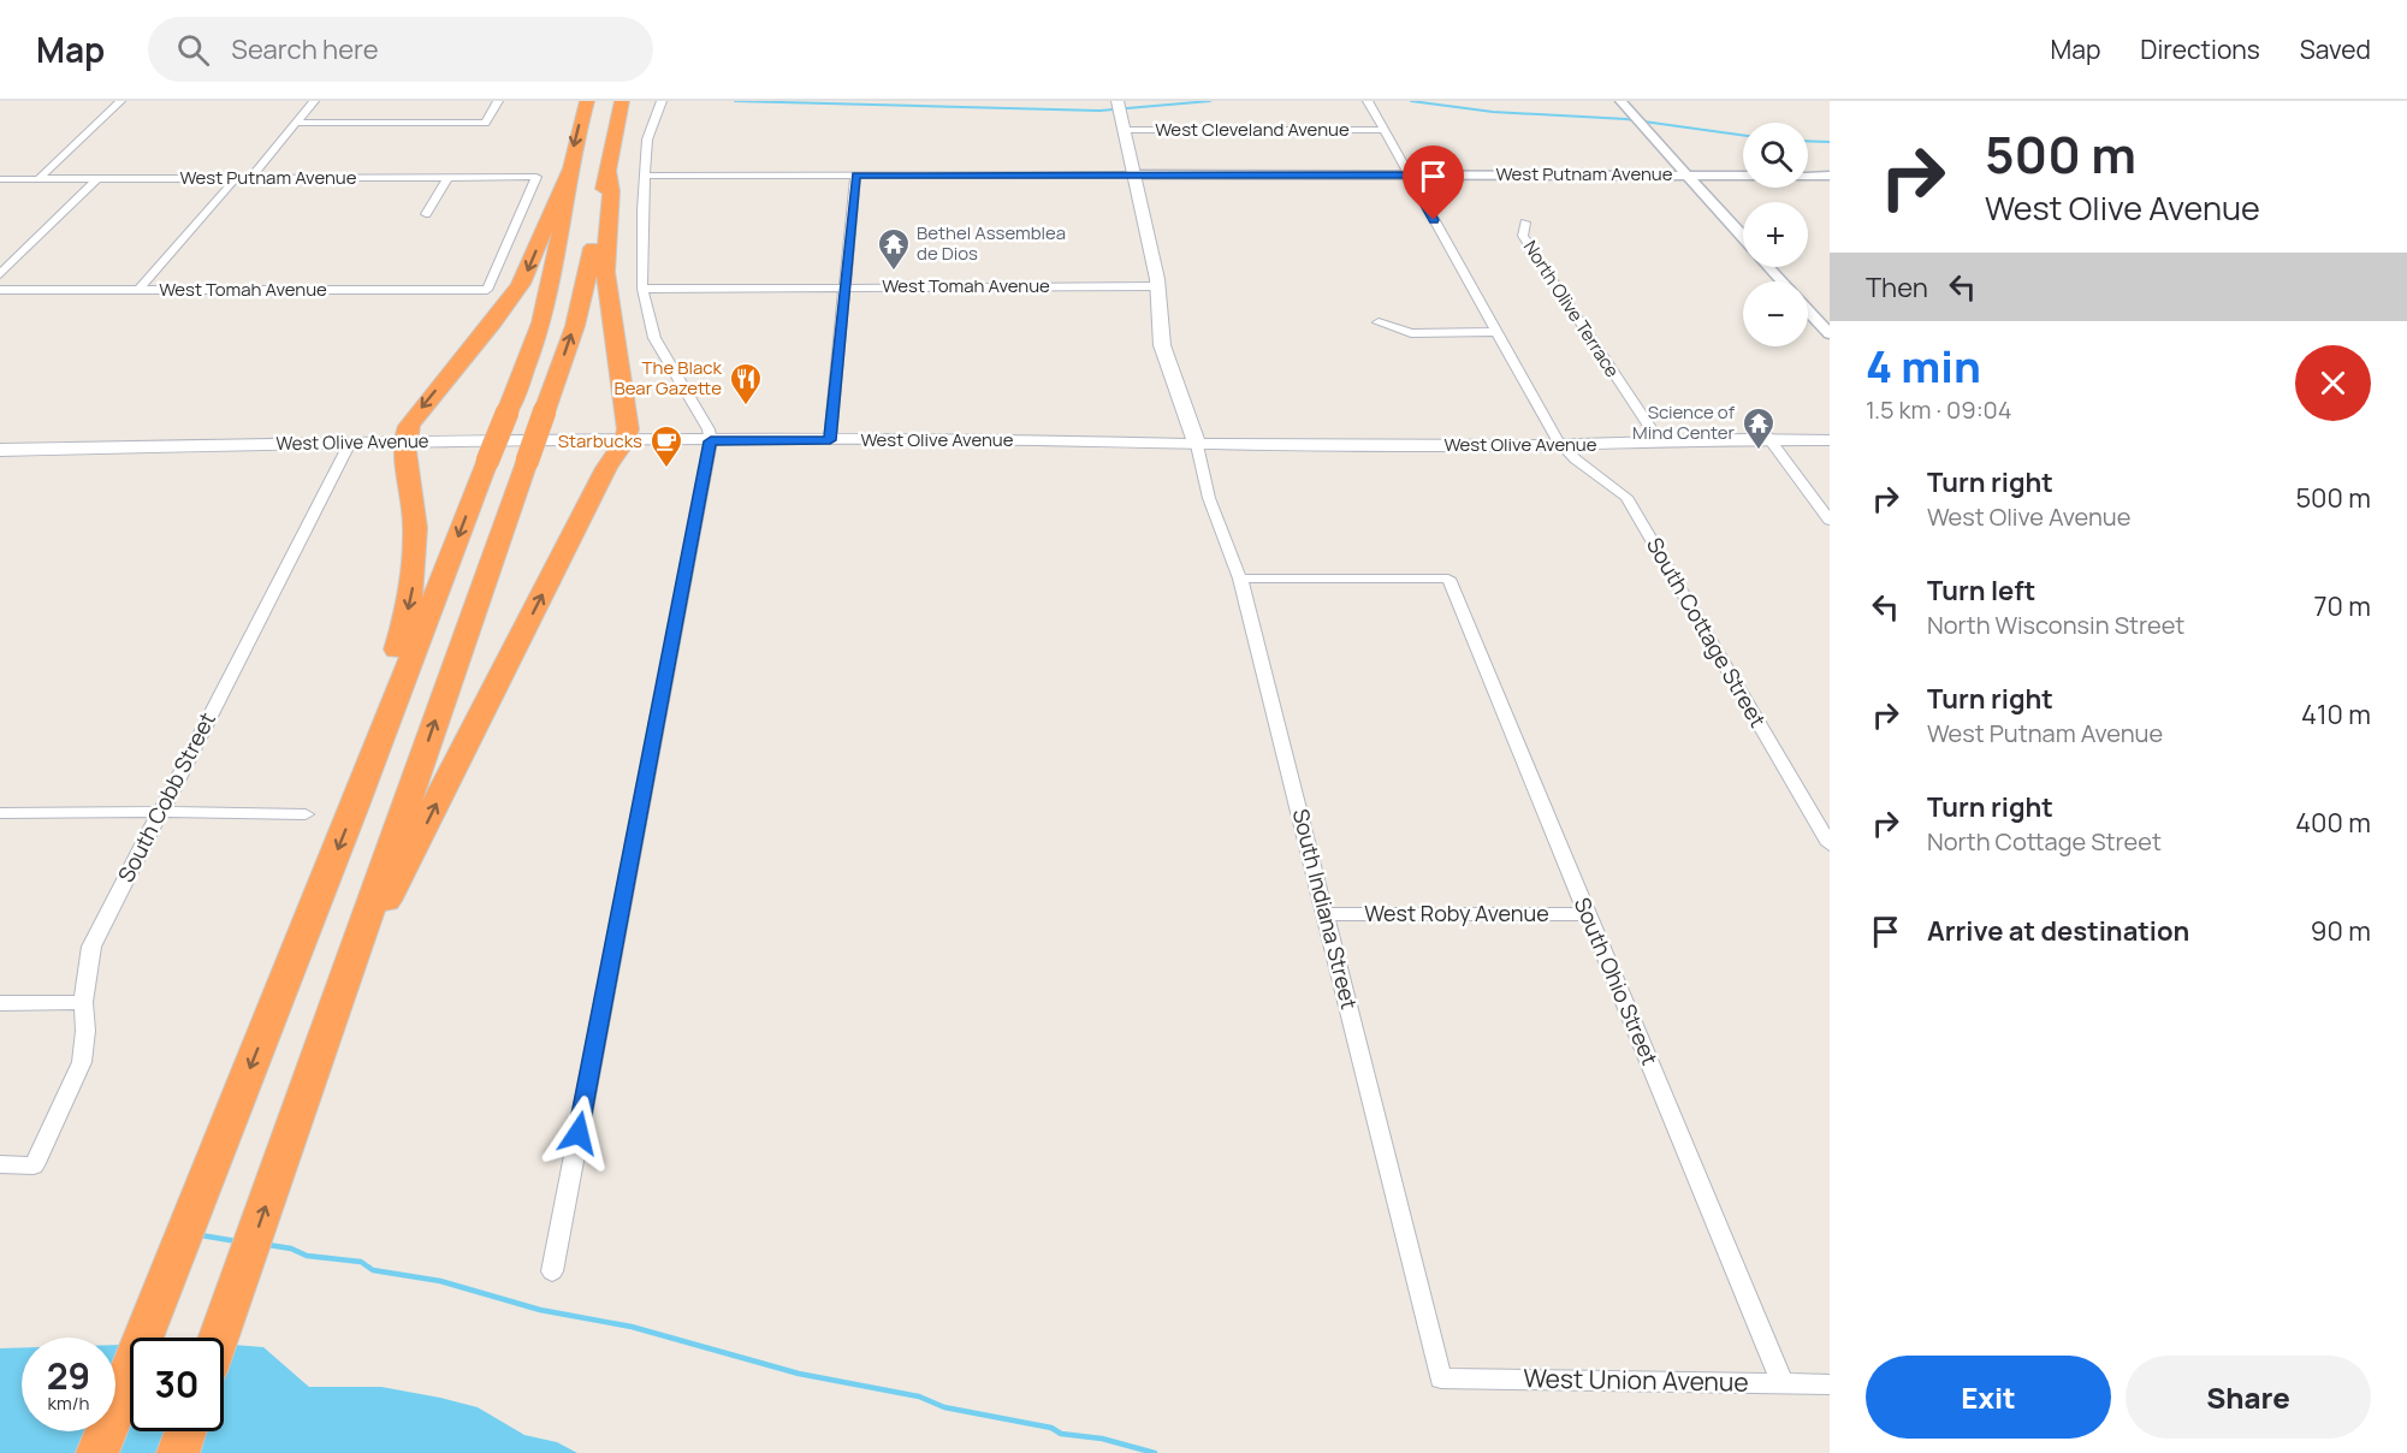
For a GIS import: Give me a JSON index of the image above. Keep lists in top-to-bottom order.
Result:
{
  "streets": {
    "main road": ["West Olive Avenue"],
    "street": [
      "West Cleveland Avenue",
      "West Putnam Avenue",
      "West Tomah Avenue",
      "North Olive Terrace",
      "South Cottage Street",
      "South Cobb Street",
      "South Indiana Street",
      "West Roby Avenue",
      "South Ohio Street",
      "West Union Avenue"
    ]
  },
  "crossings": [
    ["West Cleveland Avenue", "South Cottage Street"],
    ["West Putnam Avenue", "West Tomah Avenue"],
    ["West Putnam Avenue", "South Cottage Street"],
    ["North Olive Terrace", "West Olive Avenue"],
    ["West Olive Avenue", "South Cottage Street"],
    ["West Olive Avenue", "South Cobb Street"],
    ["West Olive Avenue", "South Indiana Street"],
    ["South Indiana Street", "West Roby Avenue"],
    ["South Indiana Street", "South Ohio Street"],
    ["South Indiana Street", "West Union Avenue"],
    ["West Roby Avenue", "South Ohio Street"],
    ["South Ohio Street", "West Union Avenue"]
  ],
  "places": {
    "temple": ["Bethel Assemblea de Dios", "Science of Mind Center"],
    "restaurant": ["The Black Bear Gazette"],
    "cafe": ["Starbucks"]
  },
  "page": {
    "header": "Map",
    "search": "Search here",
    "nav": ["Map", "Directions", "Saved"],
    "turn": ["500 m", "West Olive Avenue"],
    "map_buttons": ["+", "−"],
    "then": "Then",
    "heading": ["4 min", "1.5 km · 09:04"],
    "list": [
      {
        "name": "Turn right",
        "note": "West Olive Avenue",
        "value": "500 m"
      },
      {
        "name": "Turn left",
        "note": "North Wisconsin Street",
        "value": "70 m"
      },
      {
        "name": "Turn right",
        "note": "West Putnam Avenue",
        "value": "410 m"
      },
      {
        "name": "Turn right",
        "note": "North Cottage Street",
        "value": "400 m"
      },
      {
        "name": "Arrive at destination",
        "value": "90 m"
      }
    ],
    "speed": "29 km/h",
    "limit": "30",
    "buttons": ["Exit", "Share"]
  }
}
